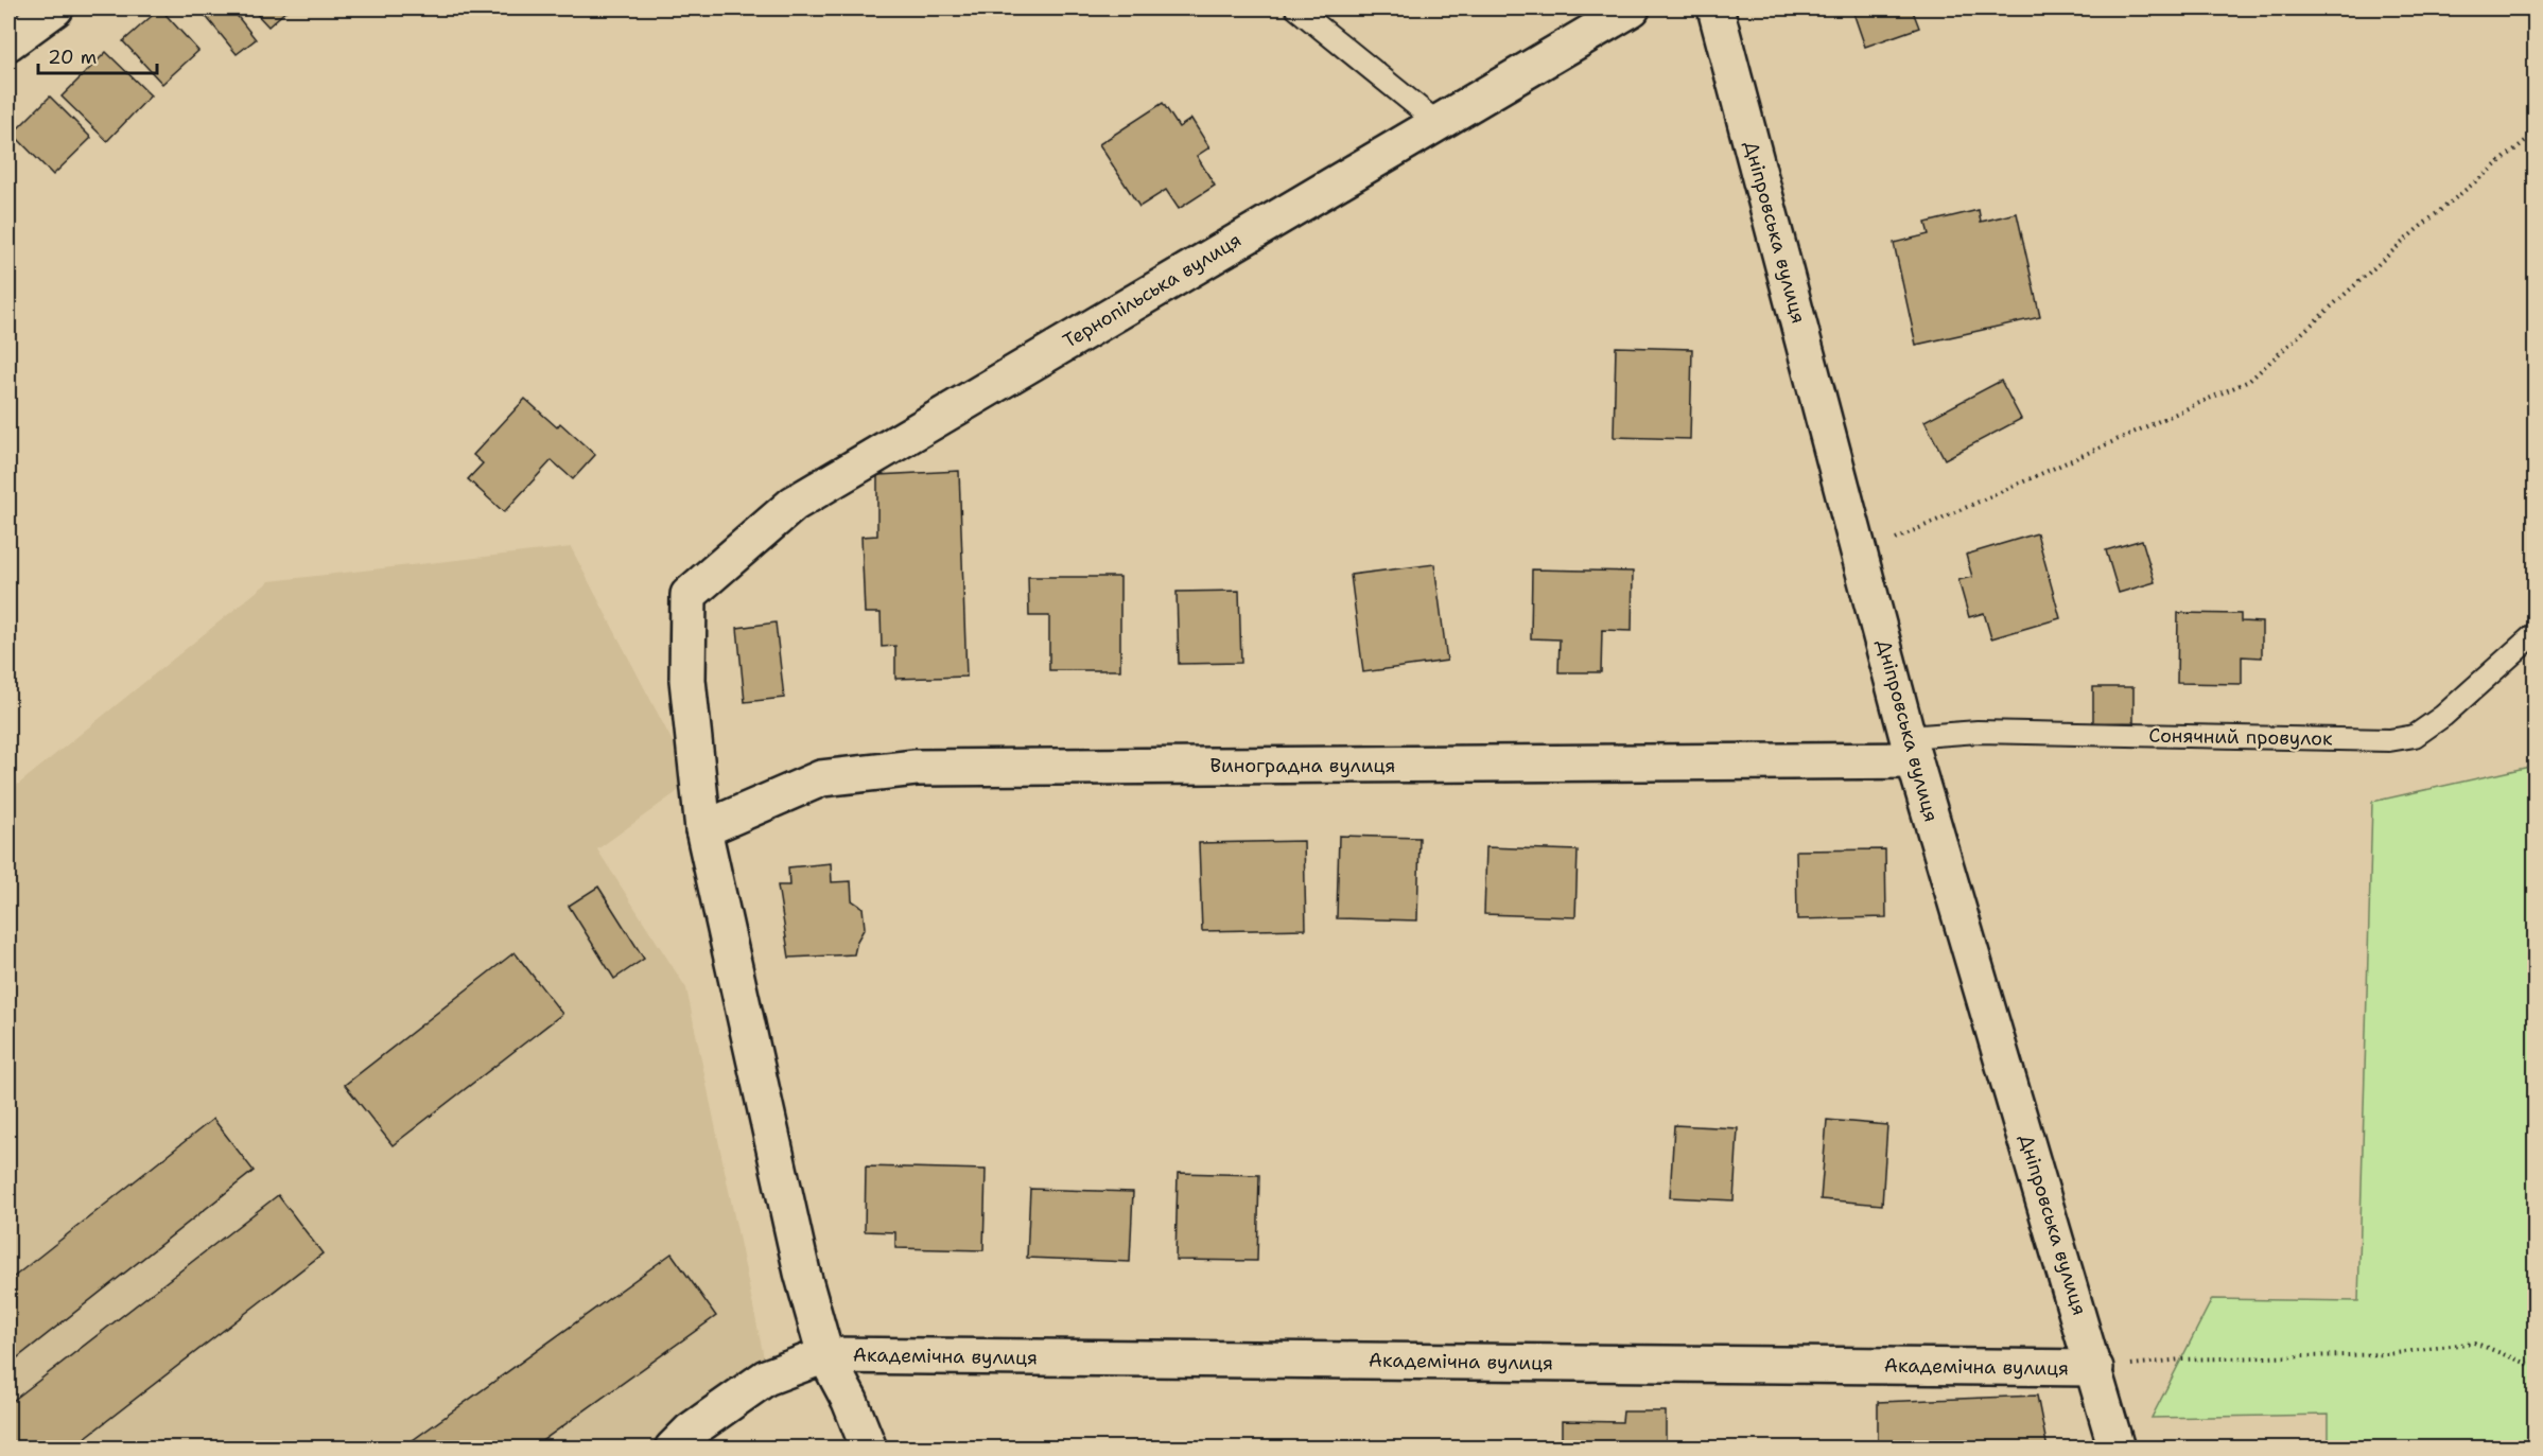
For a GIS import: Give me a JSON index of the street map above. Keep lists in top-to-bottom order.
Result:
{
  "streets": {
    "street": [
      "Дніпровська вулиця",
      "Тернопільська вулиця",
      "Виноградна вулиця",
      "Академічна вулиця"
    ],
    "lane": ["Сонячний провулок"]
  },
  "crossings": [
    ["Дніпровська вулиця", "Сонячний провулок"],
    ["Дніпровська вулиця", "Виноградна вулиця"],
    ["Дніпровська вулиця", "Академічна вулиця"],
    ["Тернопільська вулиця", "Виноградна вулиця"],
    ["Сонячний провулок", "Виноградна вулиця"]
  ],
  "scale_bar": "20 m"
}
